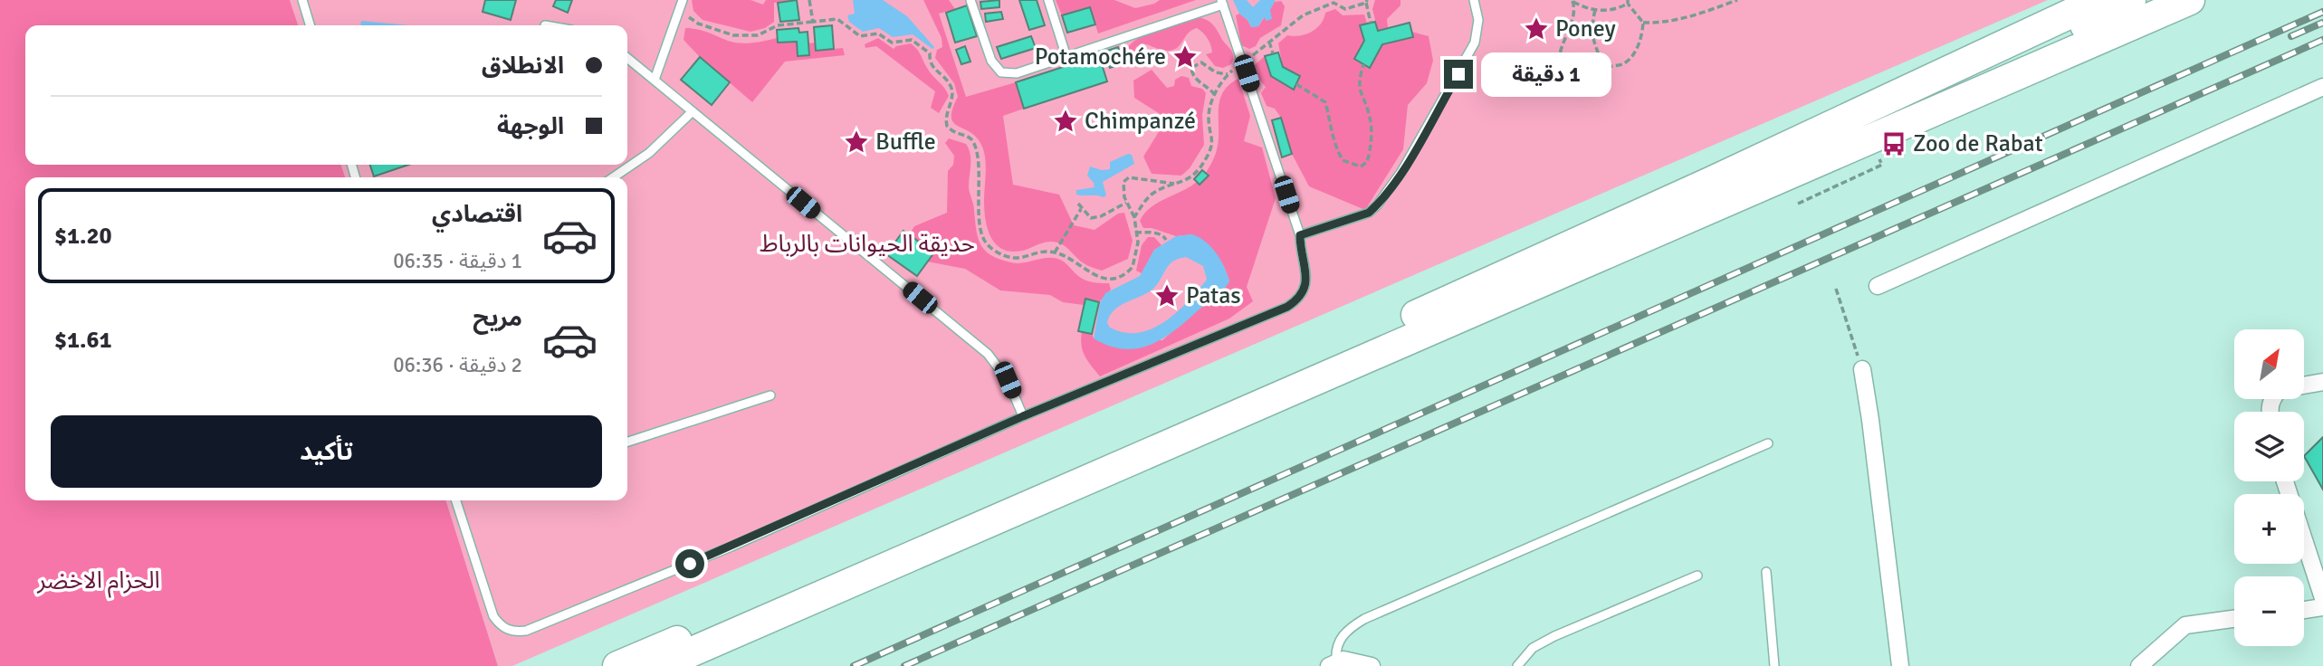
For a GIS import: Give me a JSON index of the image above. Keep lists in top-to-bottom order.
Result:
{
  "parks": ["حديقة الحيوانات بالرباط", "الحزام الاخضر"],
  "places": {
    "place": [
      "Poney",
      "Potamochére",
      "Chimpanzé",
      "Buffle",
      "Patas"
    ],
    "bus stop": ["Zoo de Rabat"]
  },
  "north": "top right",
  "page": {
    "banner": ["الانطلاق", "الوجهة"],
    "bubble": "1 دقيقة",
    "list": [
      {
        "name": "اقتصادي",
        "note": "1 دقيقة · 06:35",
        "value": "$1.20"
      },
      {
        "name": "مريح",
        "note": "2 دقيقة · 06:36",
        "value": "$1.61"
      }
    ],
    "map_buttons": ["+", "−"],
    "buttons": "تأكيد"
  }
}
